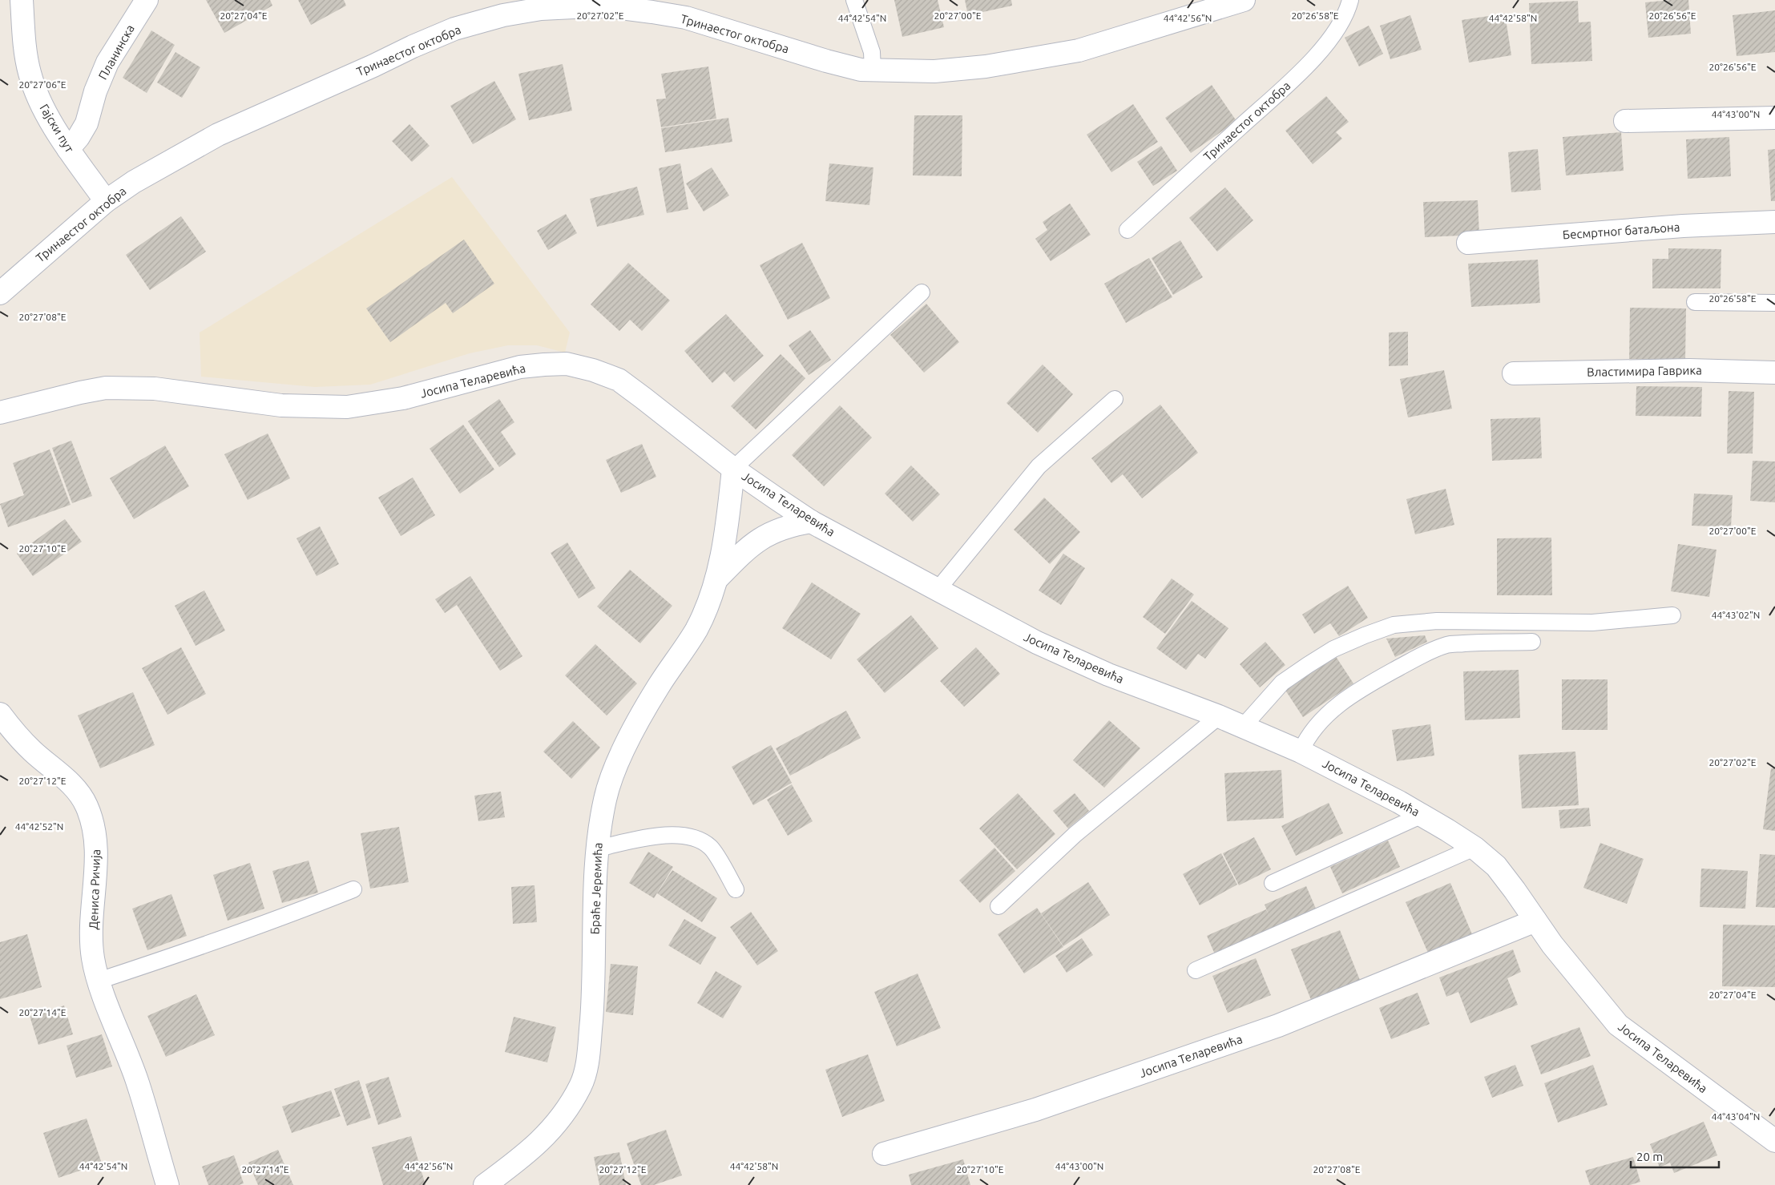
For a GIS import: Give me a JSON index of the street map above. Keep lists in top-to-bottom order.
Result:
{
  "streets": {
    "street": [
      "Тринаестог октобра",
      "Планинска",
      "Гајски пут",
      "Бесмртног батаљона",
      "Властимира Гаврика",
      "Јосипа Теларевића",
      "Браће Јеремића",
      "Дениса Ричија"
    ]
  },
  "crossings": [
    ["Тринаестог октобра", "Гајски пут"],
    ["Планинска", "Гајски пут"],
    ["Јосипа Теларевића", "Браће Јеремића"]
  ],
  "scale_bar": "20 m",
  "coordinates": [
    "20°27'00\"E",
    "20°26'58\"E",
    "20°27'04\"E",
    "20°27'02\"E",
    "20°26'56\"E",
    "44°42'56\"N",
    "44°42'54\"N",
    "44°42'58\"N",
    "20°27'06\"E",
    "44°43'00\"N",
    "20°27'08\"E",
    "20°27'10\"E",
    "44°43'02\"N",
    "20°27'12\"E",
    "44°42'52\"N",
    "20°27'14\"E",
    "44°43'04\"N"
  ]
}
